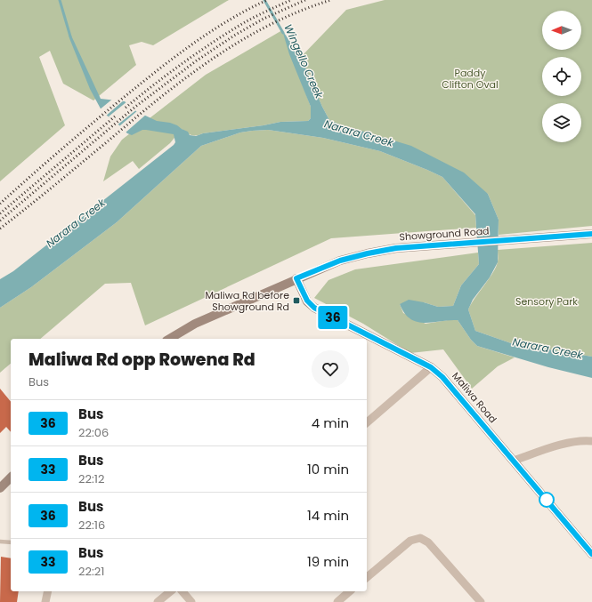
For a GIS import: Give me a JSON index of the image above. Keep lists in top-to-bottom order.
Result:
{
  "streets": {
    "street": ["Showground Road", "Maliwa Road"]
  },
  "crossings": [
    ["Showground Road", "Maliwa Road"]
  ],
  "water": ["Wingello Creek", "Narara Creek"],
  "parks": ["Paddy Clifton Oval", "Sensory Park"],
  "places": {
    "transit": ["Maliwa Rd before Showground Rd"]
  },
  "lines": ["bus line 36"],
  "north": "left",
  "page": {
    "on_map": "36",
    "heading": ["Maliwa Rd opp Rowena Rd", "Bus"],
    "list": [
      {
        "mark": "36",
        "name": "Bus",
        "note": "22:06",
        "value": "4 min"
      },
      {
        "mark": "33",
        "name": "Bus",
        "note": "22:12",
        "value": "10 min"
      },
      {
        "mark": "36",
        "name": "Bus",
        "note": "22:16",
        "value": "14 min"
      },
      {
        "mark": "33",
        "name": "Bus",
        "note": "22:21",
        "value": "19 min"
      }
    ]
  }
}
